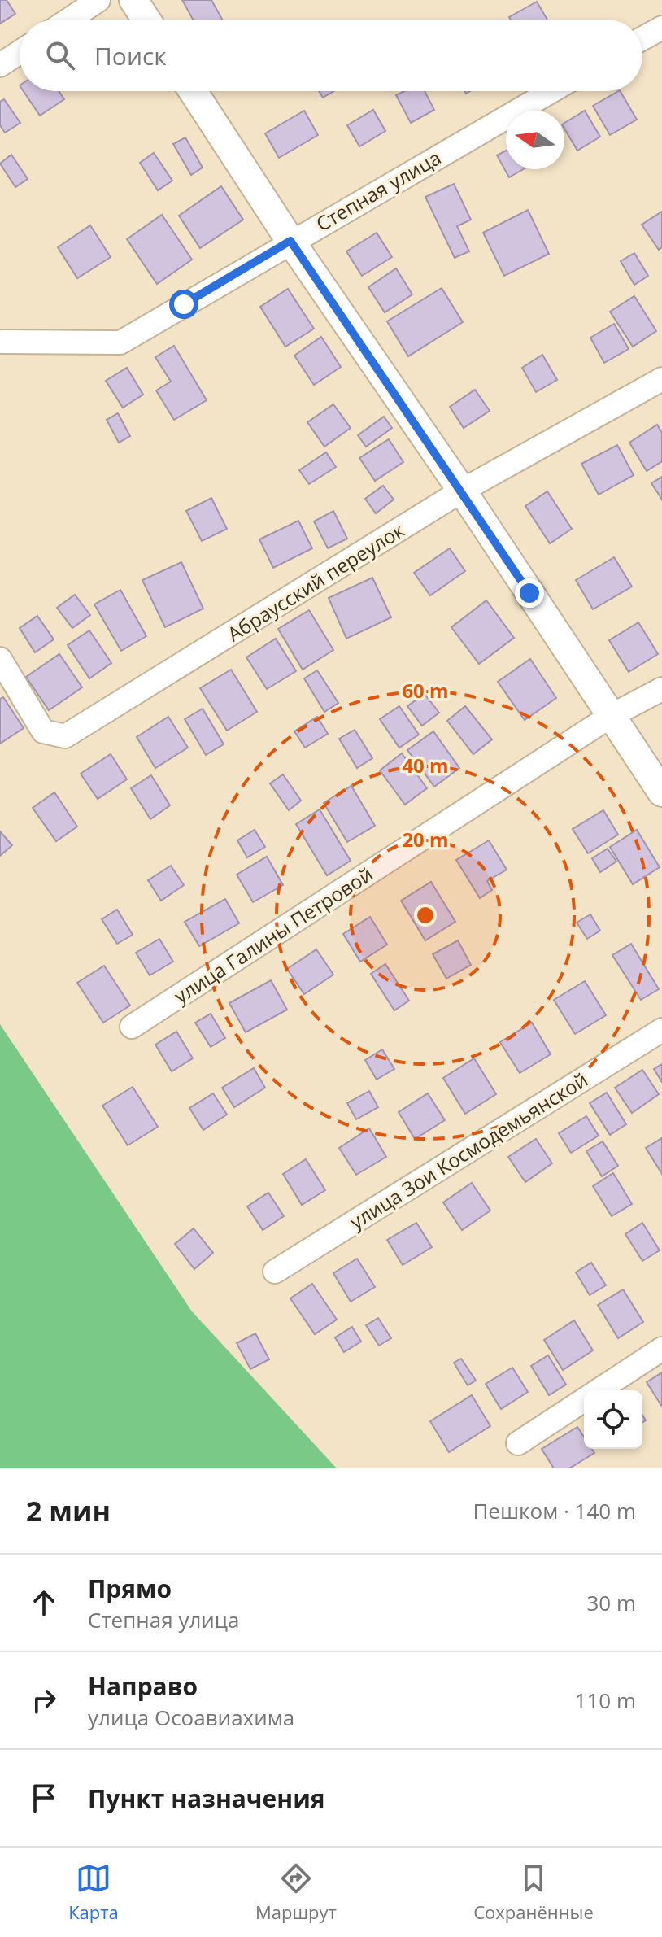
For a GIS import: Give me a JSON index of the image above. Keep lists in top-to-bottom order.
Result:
{
  "streets": {
    "street": [
      "Степная улица",
      "Абраусский переулок",
      "улица Галины Петровой",
      "улица Зои Космодемьянской"
    ]
  },
  "north": "left",
  "page": {
    "search": "Поиск",
    "heading": ["2 мин", "Пешком · 140 m"],
    "list": [
      ["Прямо", "Степная улица", "30 m"],
      ["Направо", "улица Осоавиахима", "110 m"],
      "Пункт назначения"
    ],
    "nav": ["Карта", "Маршрут", "Сохранённые"]
  },
  "rings": ["60 m", "40 m", "20 m"]
}
